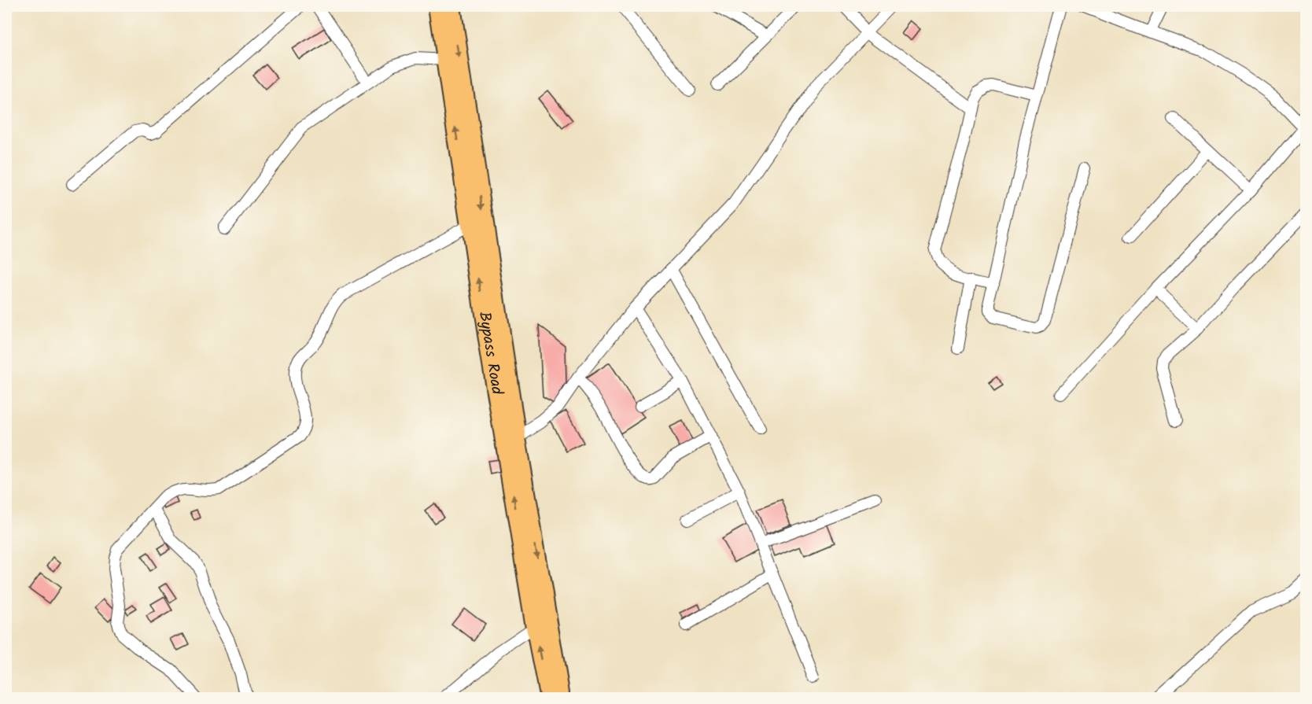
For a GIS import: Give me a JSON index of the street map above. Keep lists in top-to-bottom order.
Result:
{
  "streets": {
    "main road": ["Bypass Road"]
  }
}
